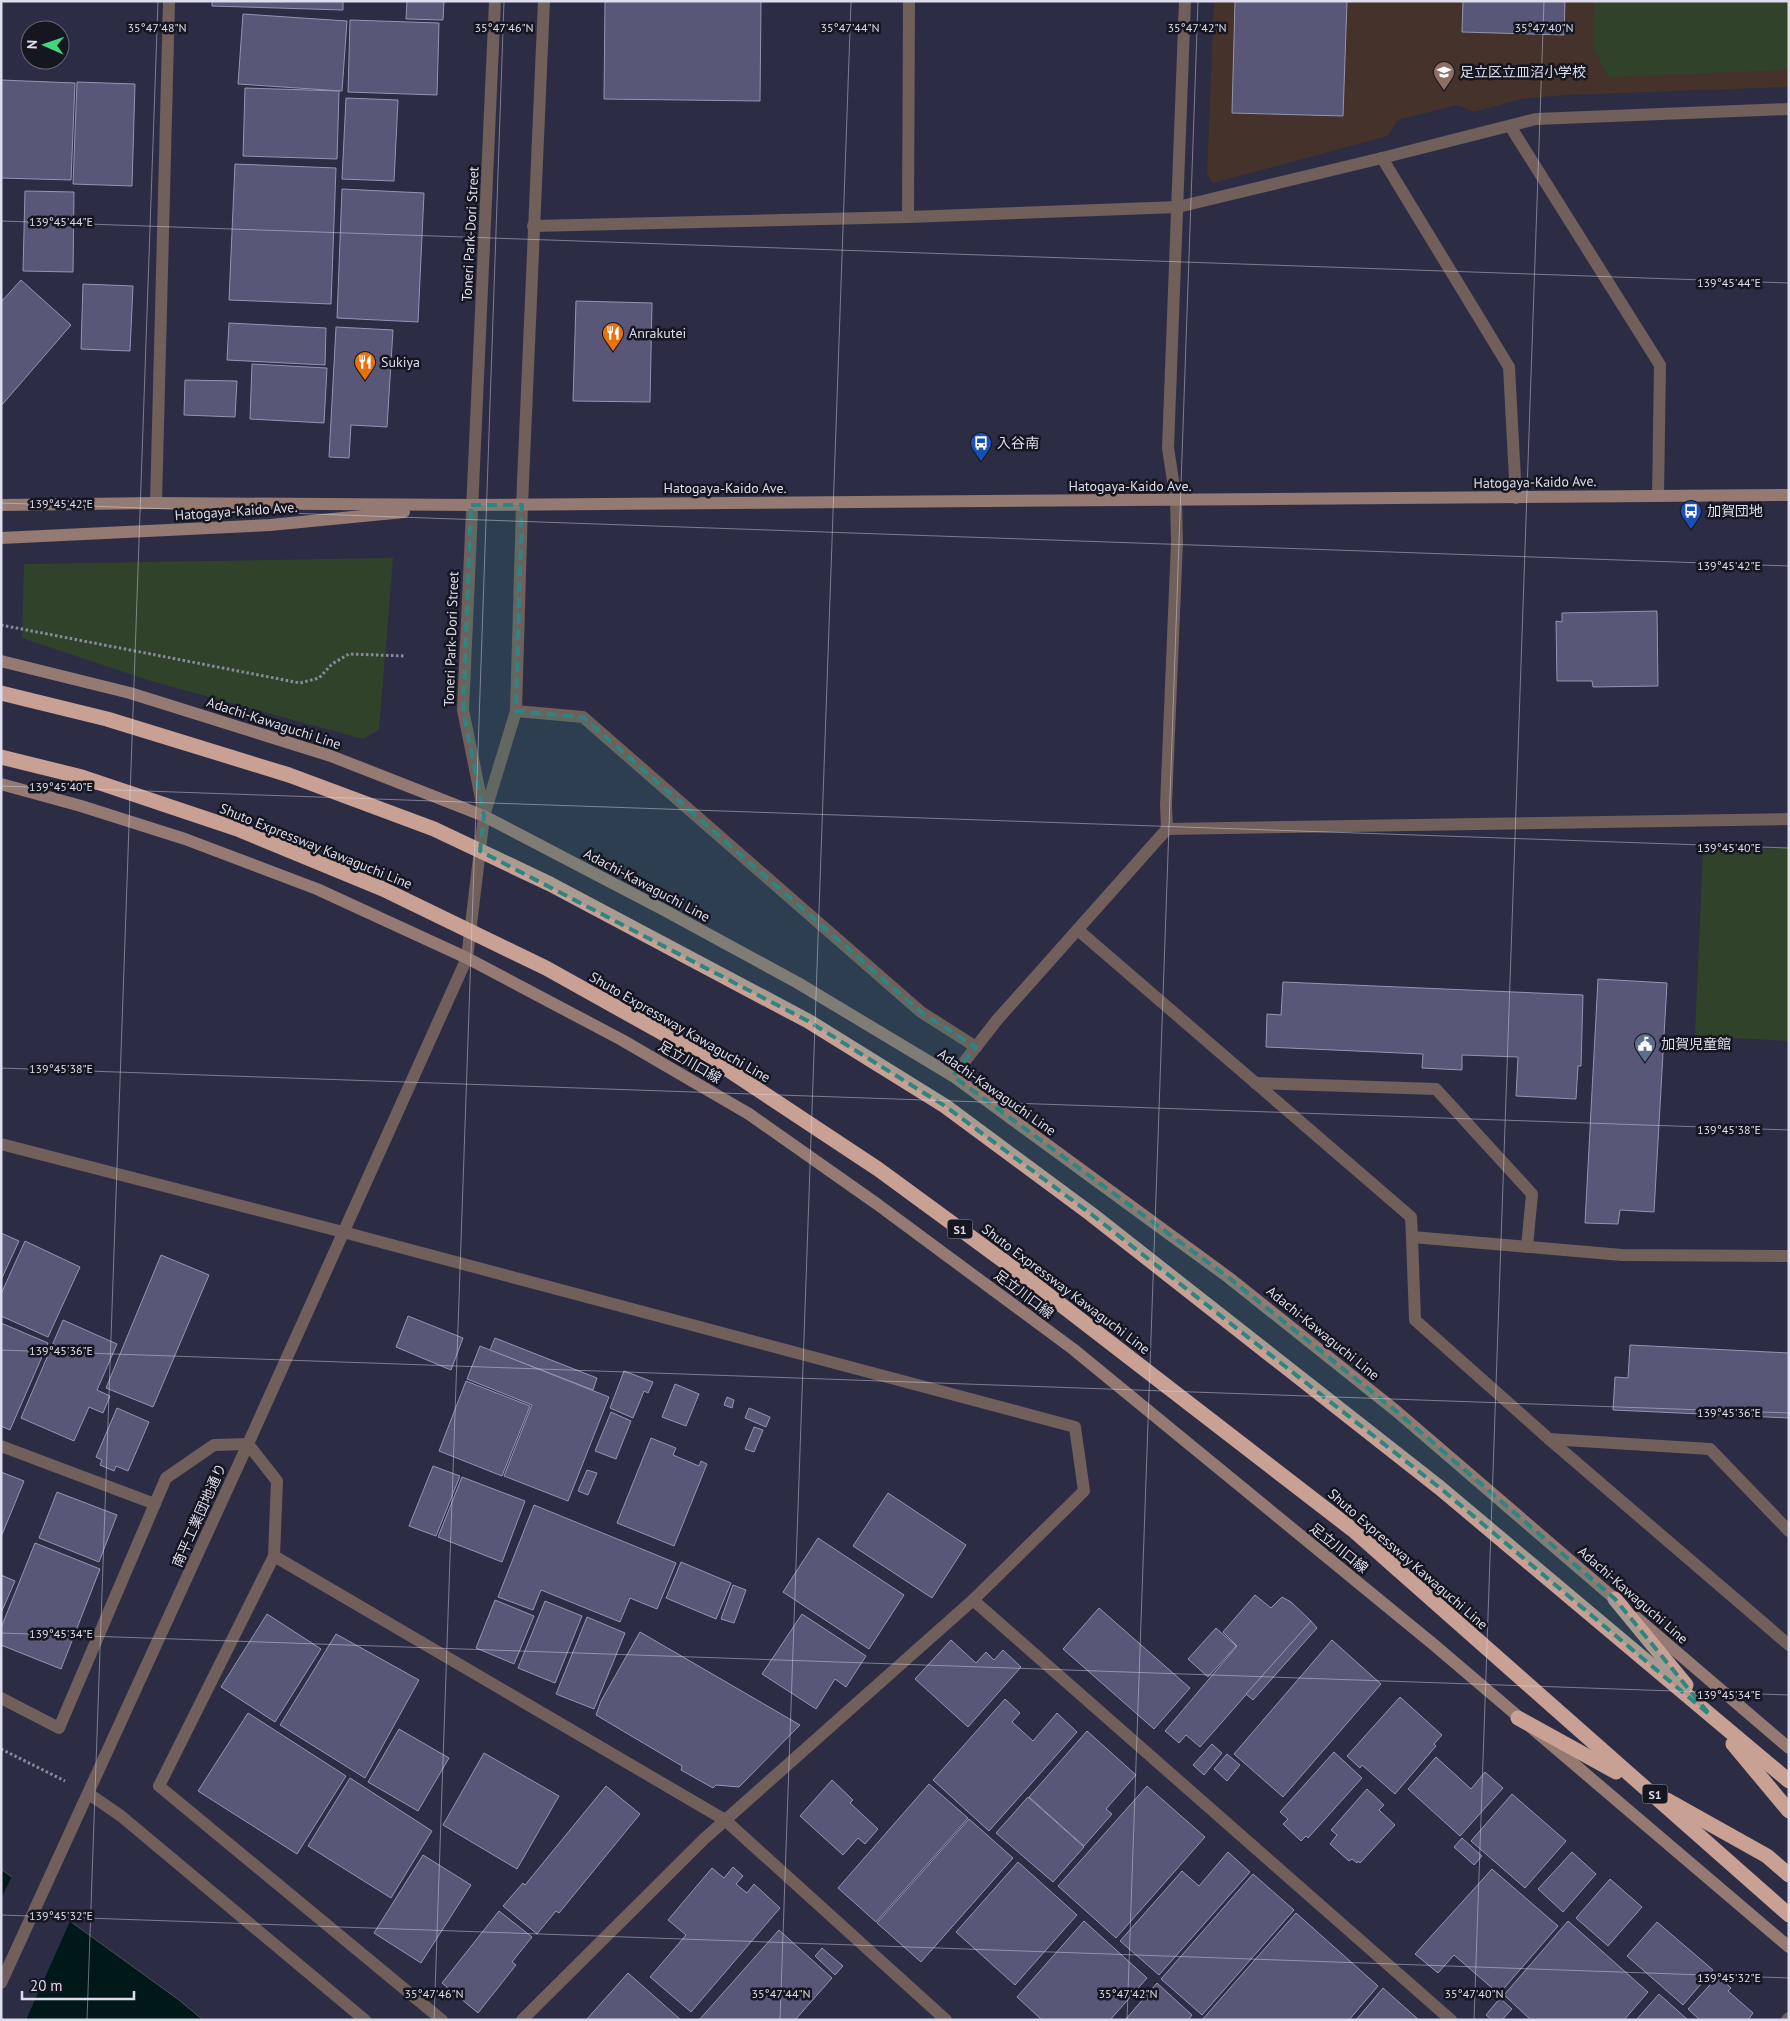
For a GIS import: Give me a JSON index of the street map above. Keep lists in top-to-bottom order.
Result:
{
  "streets": {
    "highway": ["Shuto Expressway Kawaguchi Line", "S1"],
    "main road": ["Hatogaya-Kaido Ave.", "Adachi-Kawaguchi Line", "足立川口線"],
    "street": ["Toneri Park-Dori Street", "南平工業団地通り"]
  },
  "crossings": [
    ["Toneri Park-Dori Street", "Hatogaya-Kaido Ave."],
    ["Toneri Park-Dori Street", "Adachi-Kawaguchi Line"],
    ["Toneri Park-Dori Street", "南平工業団地通り"],
    ["Adachi-Kawaguchi Line", "南平工業団地通り"],
    ["足立川口線", "S1"],
    ["足立川口線", "南平工業団地通り"]
  ],
  "places": {
    "school or university": ["足立区立皿沼小学校"],
    "restaurant": ["Anrakutei", "Sukiya"],
    "bus stop": ["入谷南", "加賀団地"],
    "public building": ["加賀児童館"]
  },
  "scale_bar": "20 m",
  "north": "left",
  "coordinates": [
    "35°47'48\"N",
    "35°47'46\"N",
    "35°47'44\"N",
    "35°47'42\"N",
    "35°47'40\"N",
    "139°45'44\"E",
    "139°45'42\"E",
    "139°45'40\"E",
    "139°45'38\"E",
    "139°45'36\"E",
    "139°45'34\"E",
    "139°45'32\"E"
  ]
}
